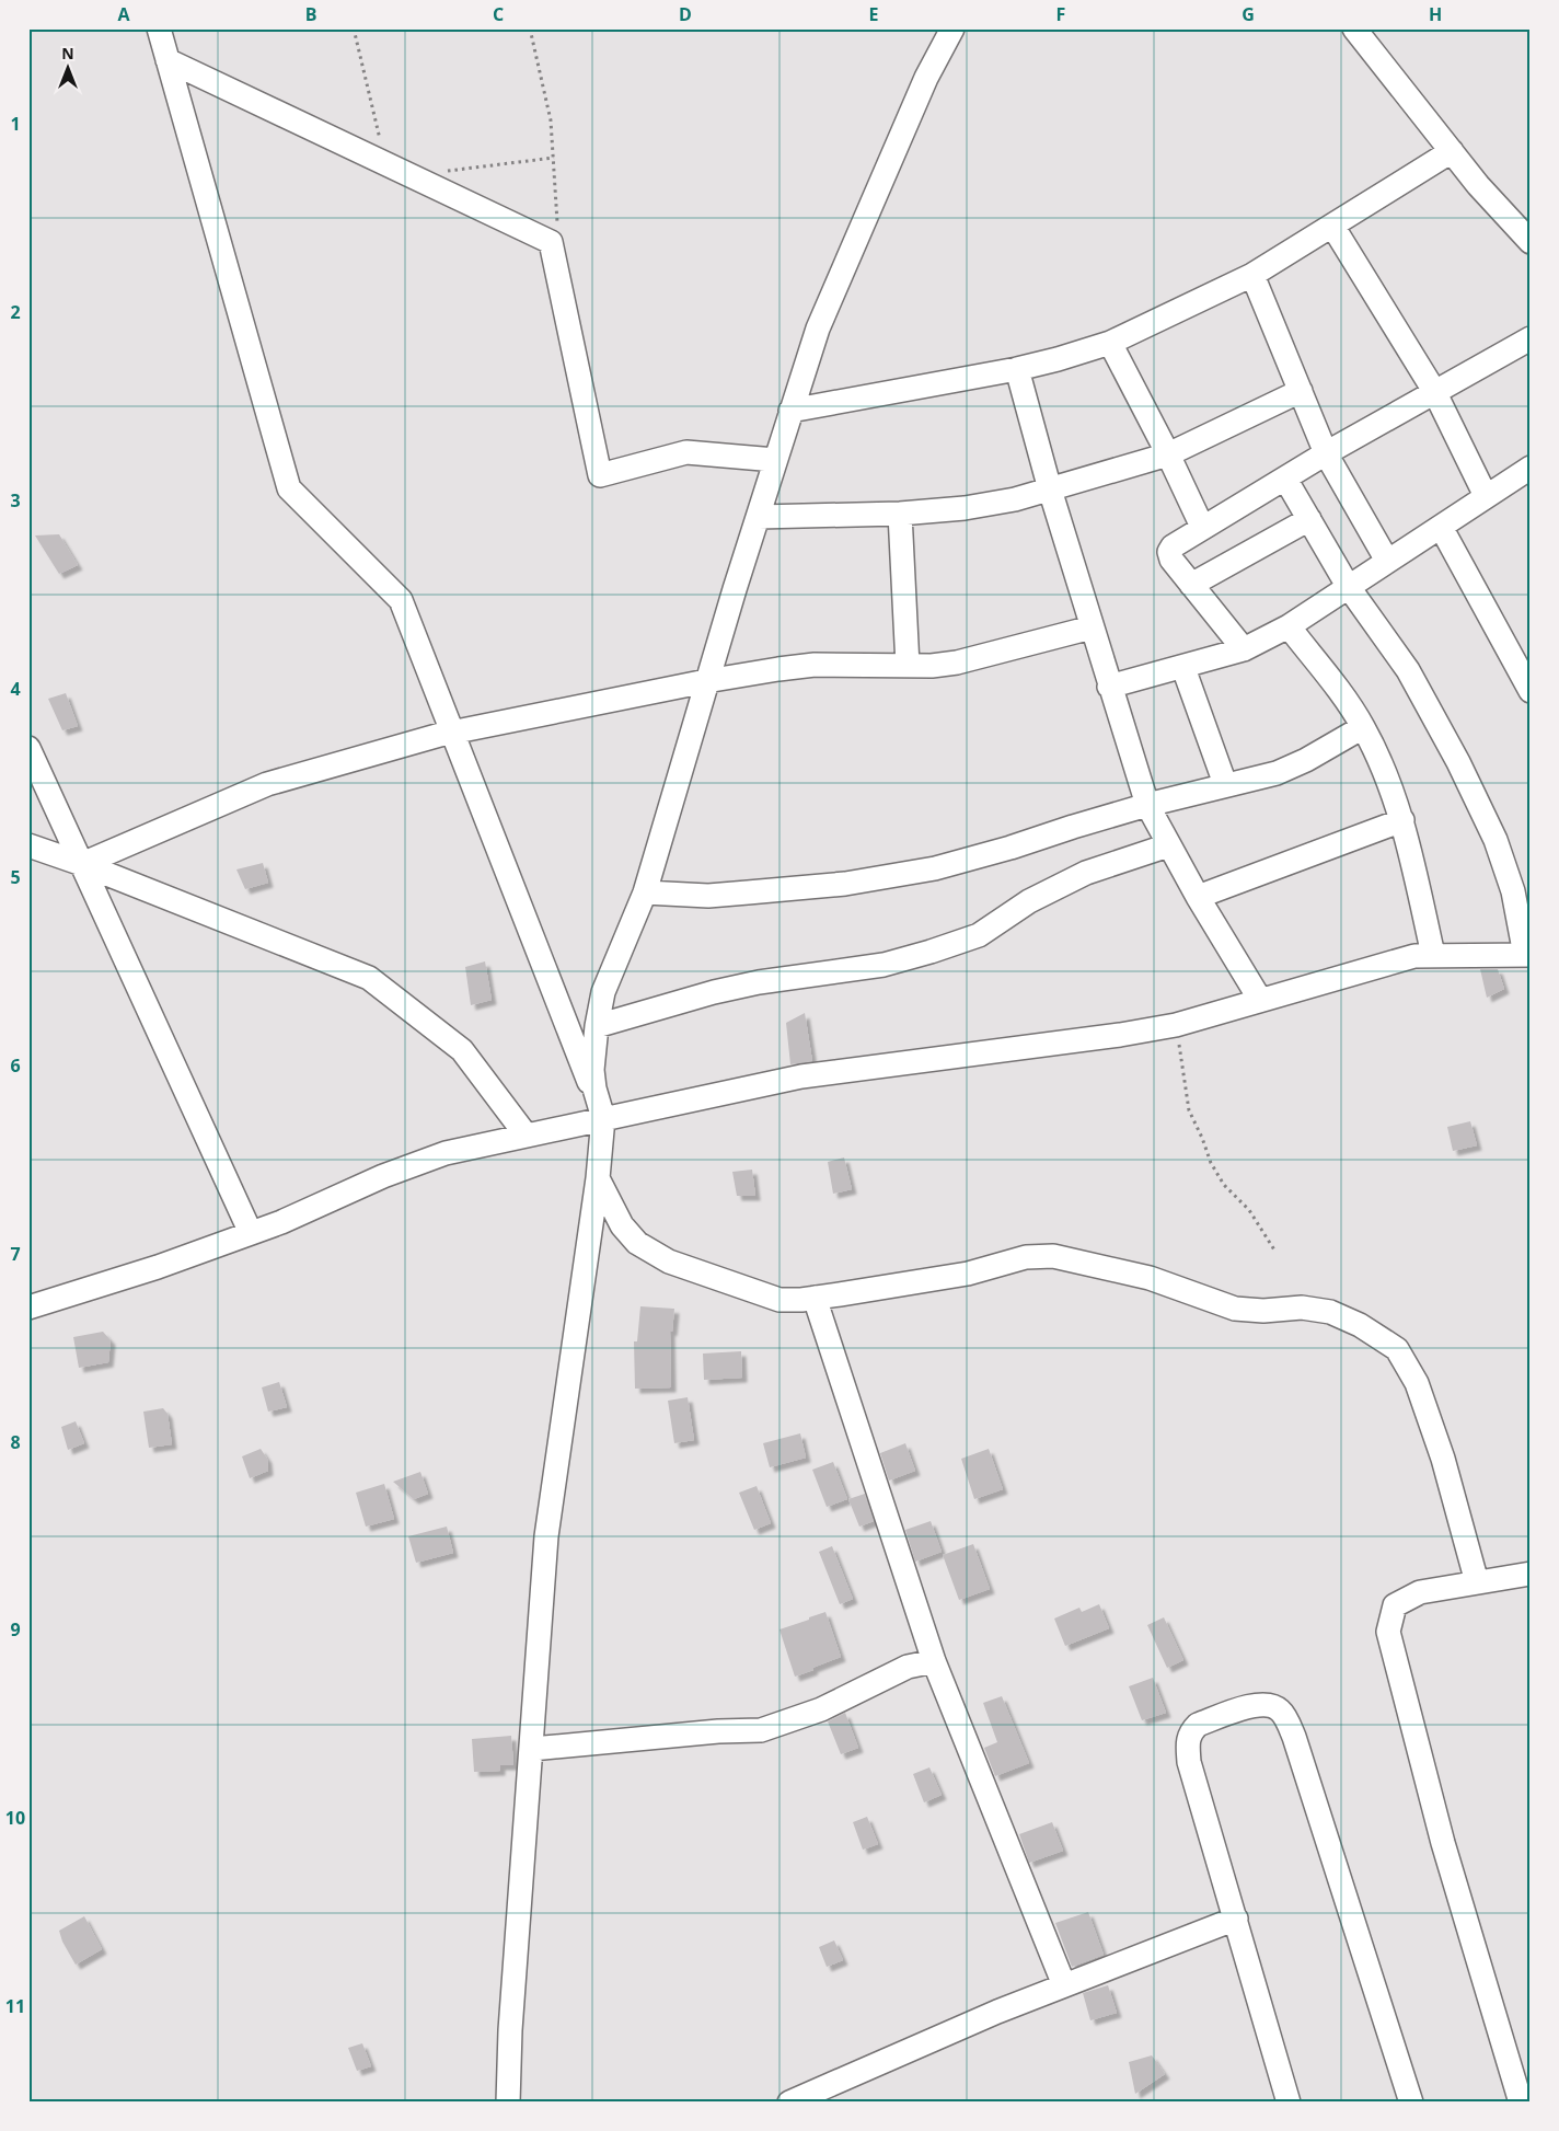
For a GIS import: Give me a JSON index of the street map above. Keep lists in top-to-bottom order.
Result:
{
  "north": "top",
  "grid": {
    "columns": [
      "A",
      "B",
      "C",
      "D",
      "E",
      "F",
      "G",
      "H"
    ],
    "rows": [
      "1",
      "2",
      "3",
      "4",
      "5",
      "6",
      "7",
      "8",
      "9",
      "10",
      "11"
    ]
  }
}
